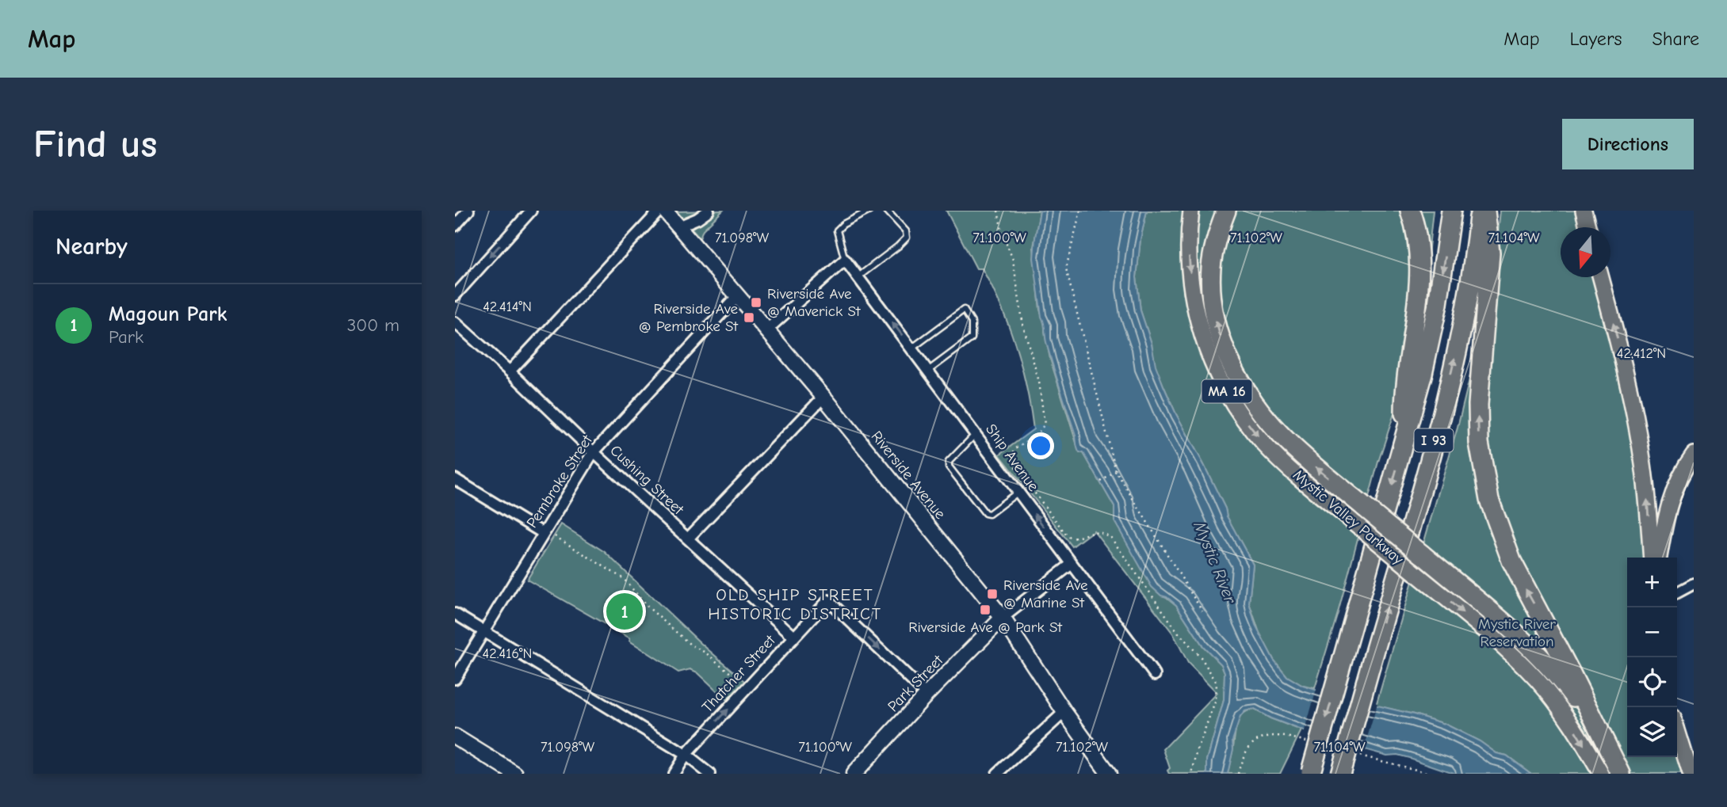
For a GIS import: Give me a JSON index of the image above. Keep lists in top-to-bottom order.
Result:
{
  "streets": {
    "highway": ["I 93"],
    "main road": [
      "MA 16",
      "Riverside Avenue",
      "Mystic Valley Parkway",
      "Park Street"
    ],
    "street": [
      "Ship Avenue",
      "Cushing Street",
      "Pembroke Street",
      "Thatcher Street"
    ]
  },
  "crossings": [
    ["Riverside Avenue", "Pembroke Street"],
    ["Riverside Avenue", "Park Street"],
    ["Cushing Street", "Pembroke Street"],
    ["Cushing Street", "Thatcher Street"],
    ["Thatcher Street", "Park Street"]
  ],
  "one_way": ["Mystic Valley Parkway"],
  "districts": ["OLD SHIP STREET HISTORIC DISTRICT"],
  "water": ["Mystic River"],
  "parks": ["Mystic River Reservation"],
  "places": {
    "transit": [
      "Riverside Ave @ Maverick St",
      "Riverside Ave @ Pembroke St",
      "Riverside Ave @ Marine St",
      "Riverside Ave @ Park St"
    ]
  },
  "north": "bottom",
  "page": {
    "header": "Map",
    "nav": ["Map", "Layers", "Share"],
    "buttons": "Directions",
    "title": "Find us",
    "heading": "Nearby",
    "list": [
      {
        "mark": "1",
        "name": "Magoun Park",
        "note": "Park",
        "value": "300 m"
      }
    ],
    "map_buttons": ["+", "−"],
    "pins": "1"
  },
  "coordinates": [
    "71.098°W",
    "71.100°W",
    "71.102°W",
    "71.104°W",
    "42.414°N",
    "42.412°N",
    "42.416°N"
  ]
}
